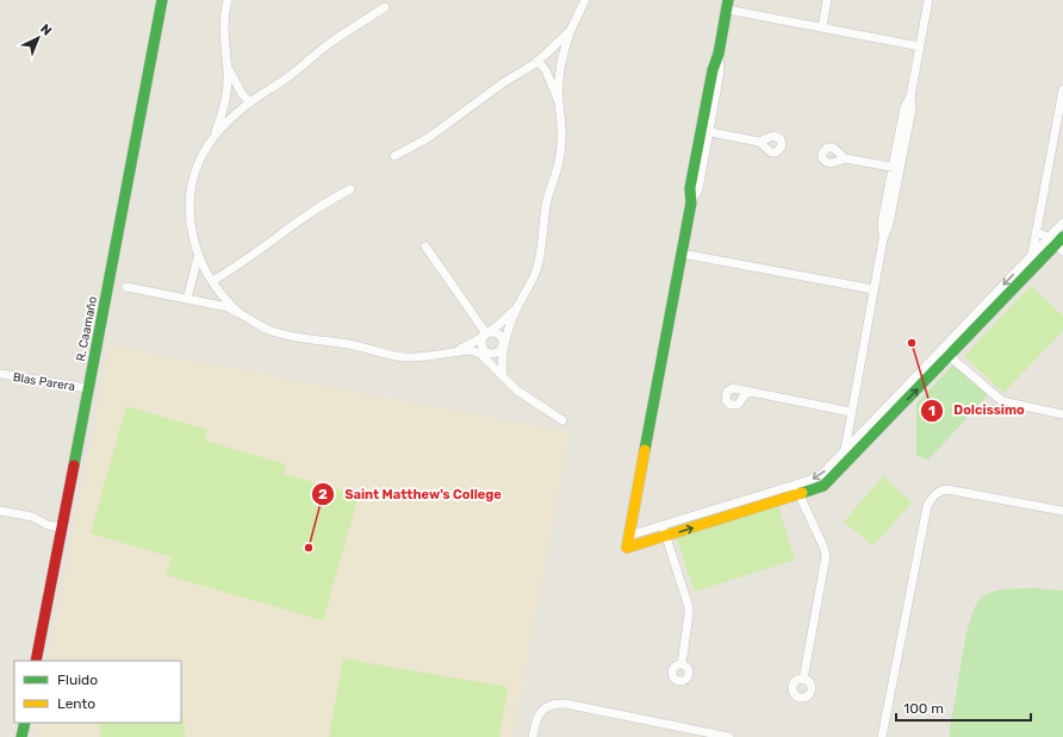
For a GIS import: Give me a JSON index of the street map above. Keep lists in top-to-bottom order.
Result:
{
  "streets": {
    "street": ["R. Caamaño", "Blas Parera"]
  },
  "crossings": [
    ["R. Caamaño", "Blas Parera"]
  ],
  "places": ["Dolcissimo", "Saint Matthew's College"],
  "legend": ["Fluido", "Lento"],
  "scale_bar": "100 m",
  "north": "top right"
}
